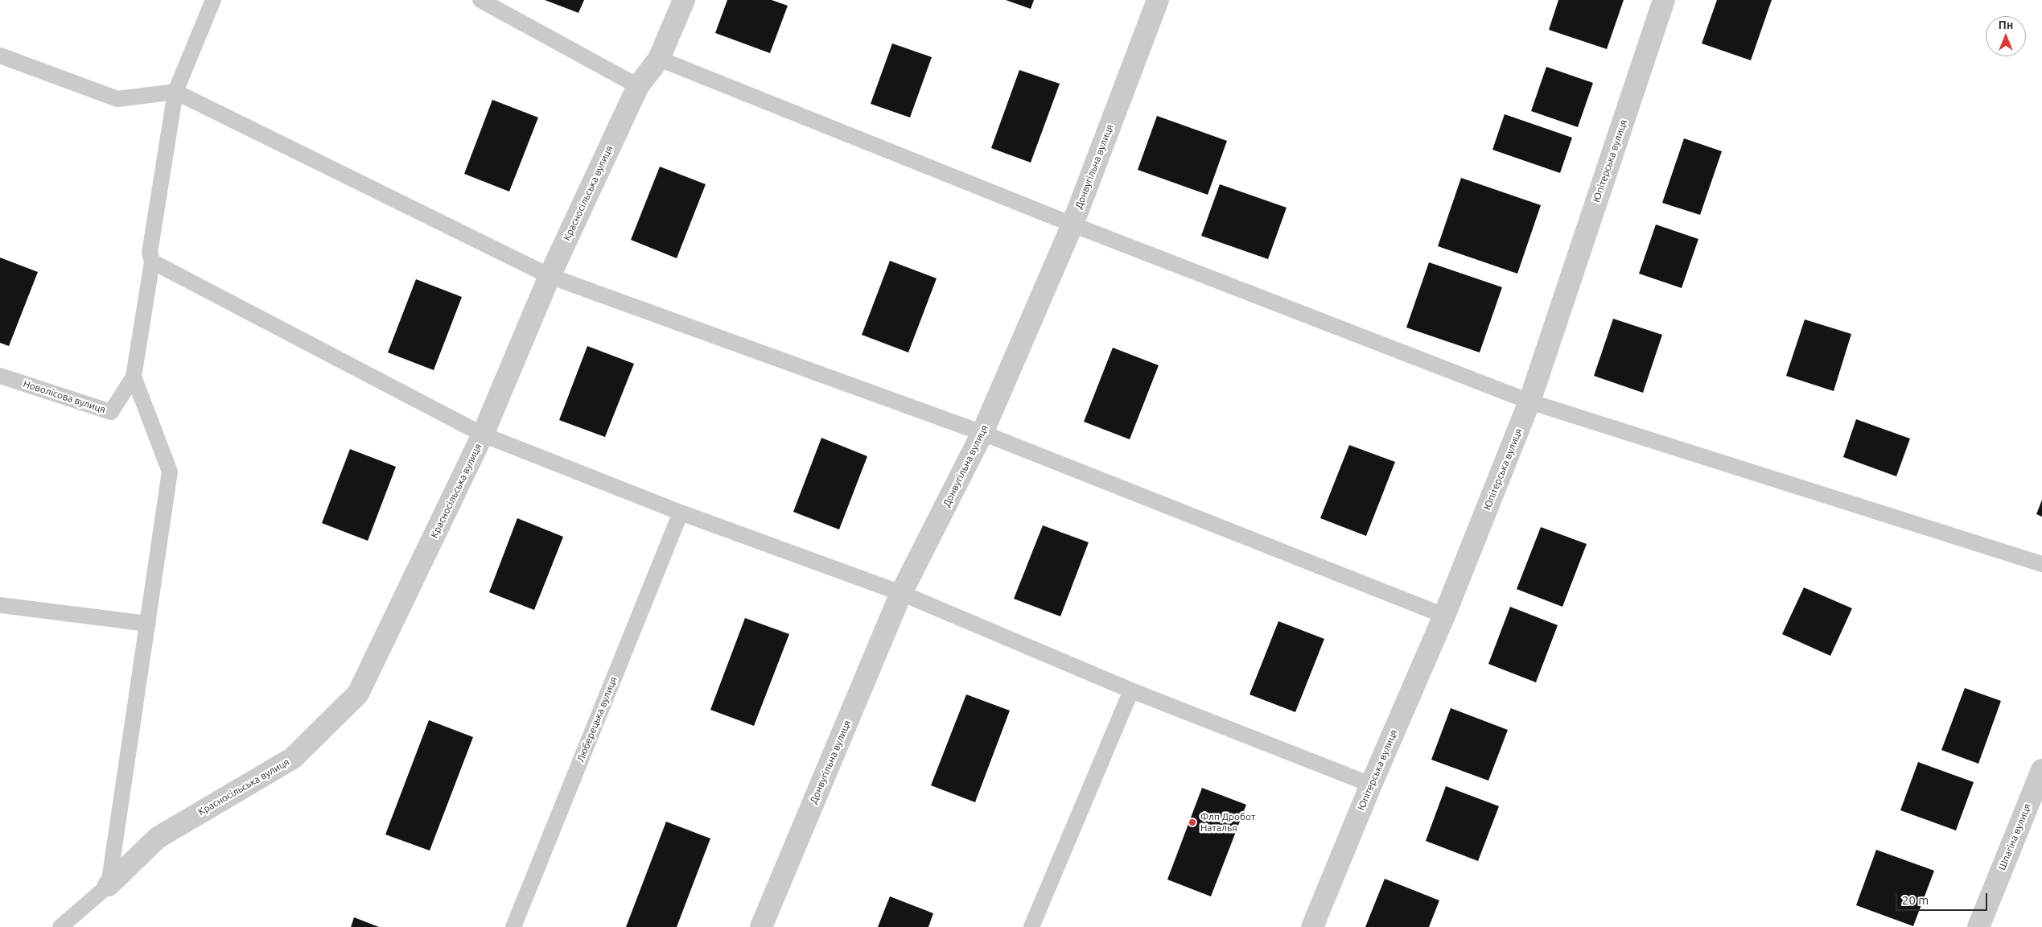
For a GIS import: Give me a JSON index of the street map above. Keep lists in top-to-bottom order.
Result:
{
  "streets": {
    "street": [
      "Юпітерська вулиця",
      "Донвугільна вулиця",
      "Красносільська вулиця",
      "Шпагіна вулиця"
    ],
    "lane": ["Новолісова вулиця", "Люберецька вулиця"]
  },
  "places": ["Флп Дробот Наталья"],
  "scale_bar": "20 m",
  "north": "top"
}
